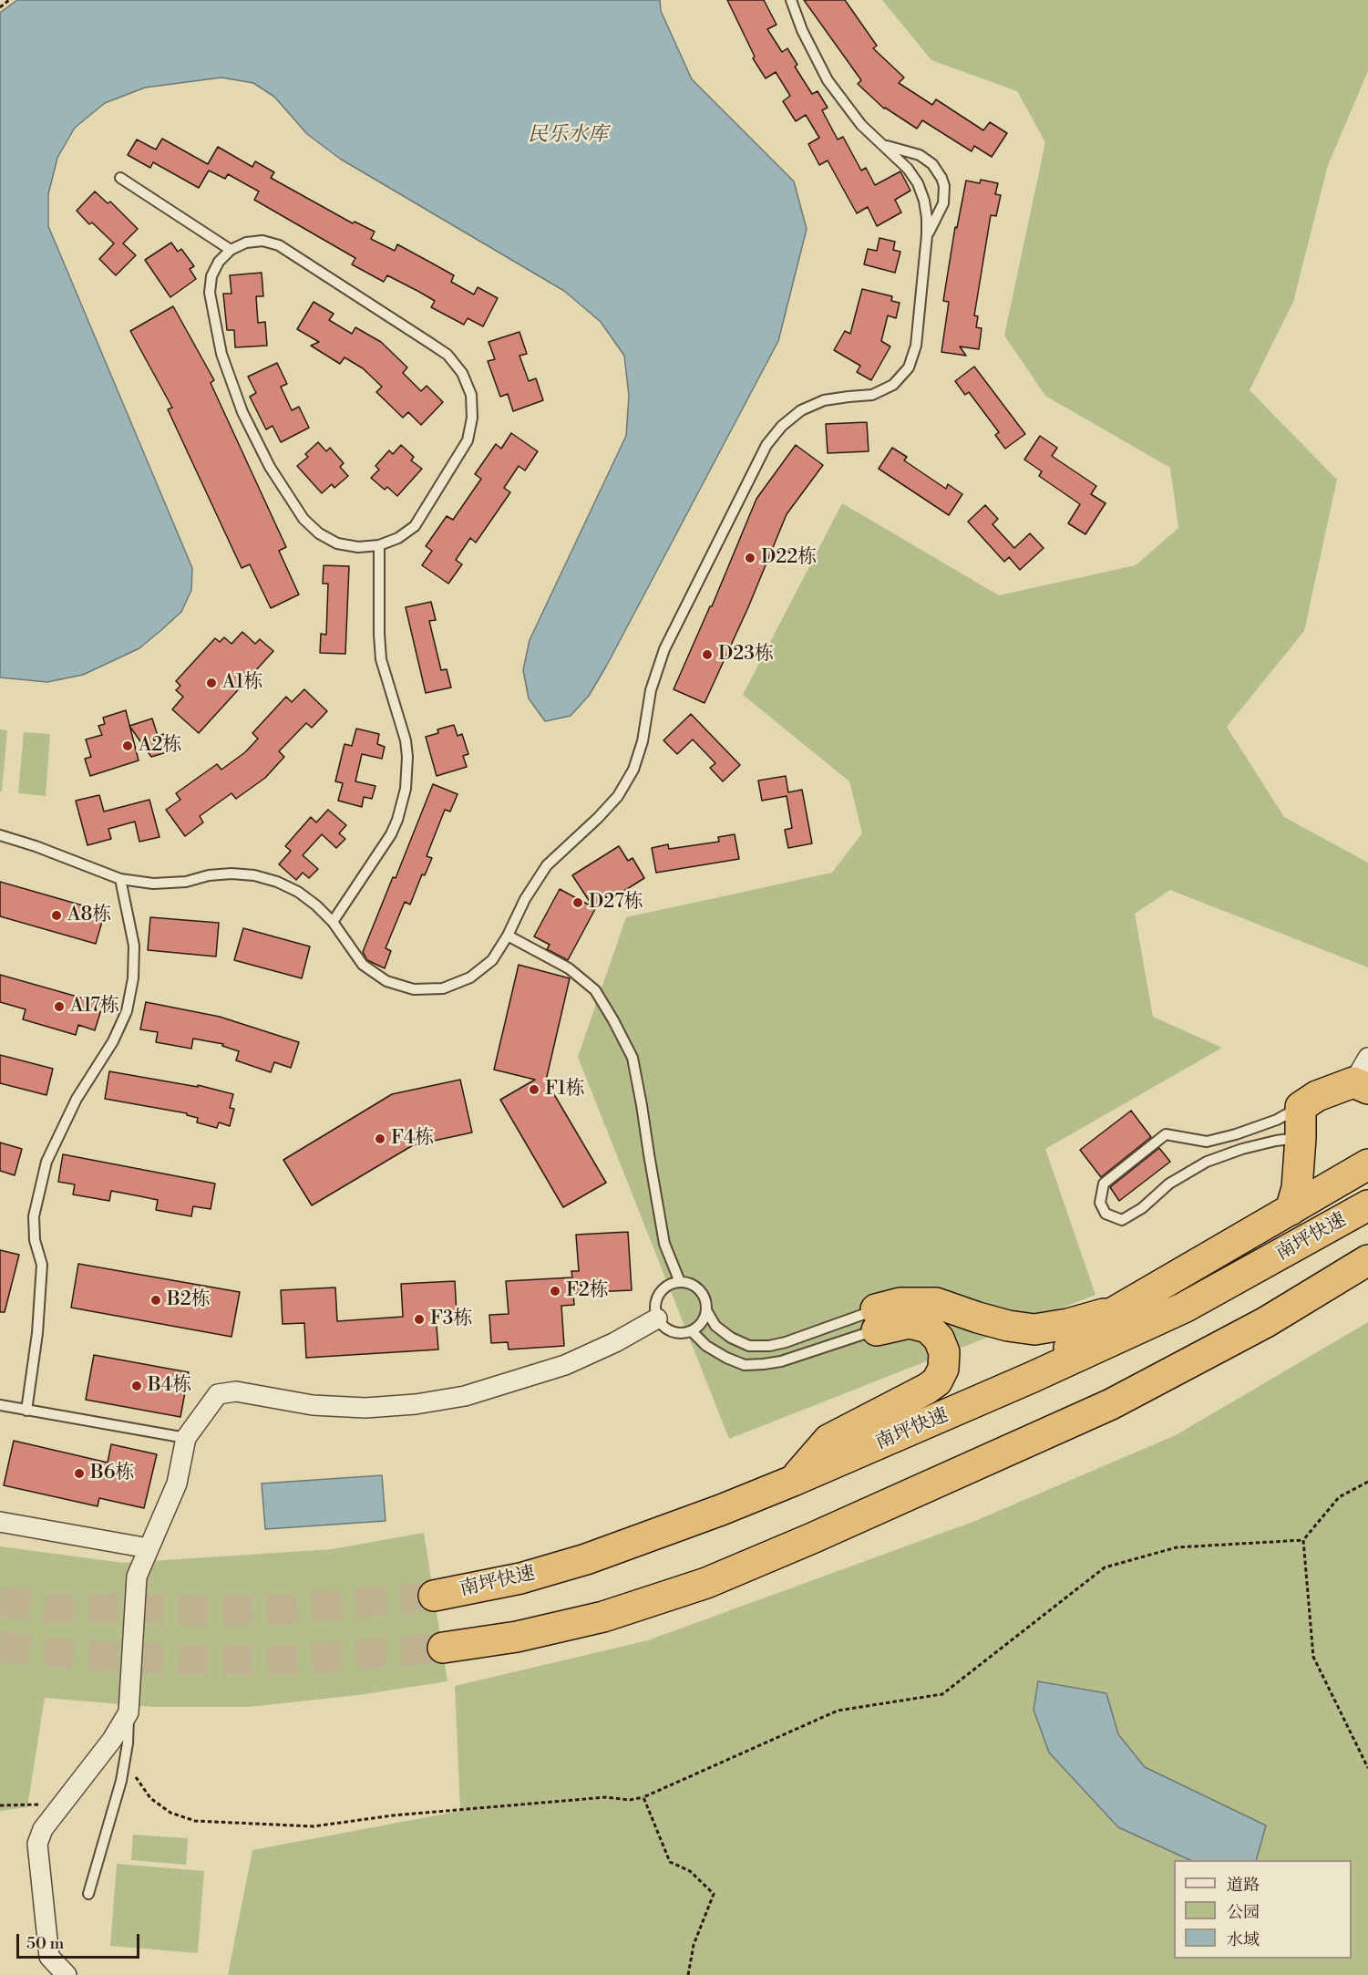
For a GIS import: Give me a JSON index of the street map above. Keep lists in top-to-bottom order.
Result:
{
  "streets": {
    "highway": ["南坪快速"]
  },
  "water": ["民乐水库"],
  "places": [
    "D22栋",
    "D23栋",
    "A1栋",
    "A2栋",
    "D27栋",
    "A8栋",
    "A17栋",
    "F1栋",
    "F4栋",
    "F2栋",
    "B2栋",
    "F3栋",
    "B4栋",
    "B6栋"
  ],
  "legend": ["道路", "公园", "水域"],
  "scale_bar": "50 m"
}
